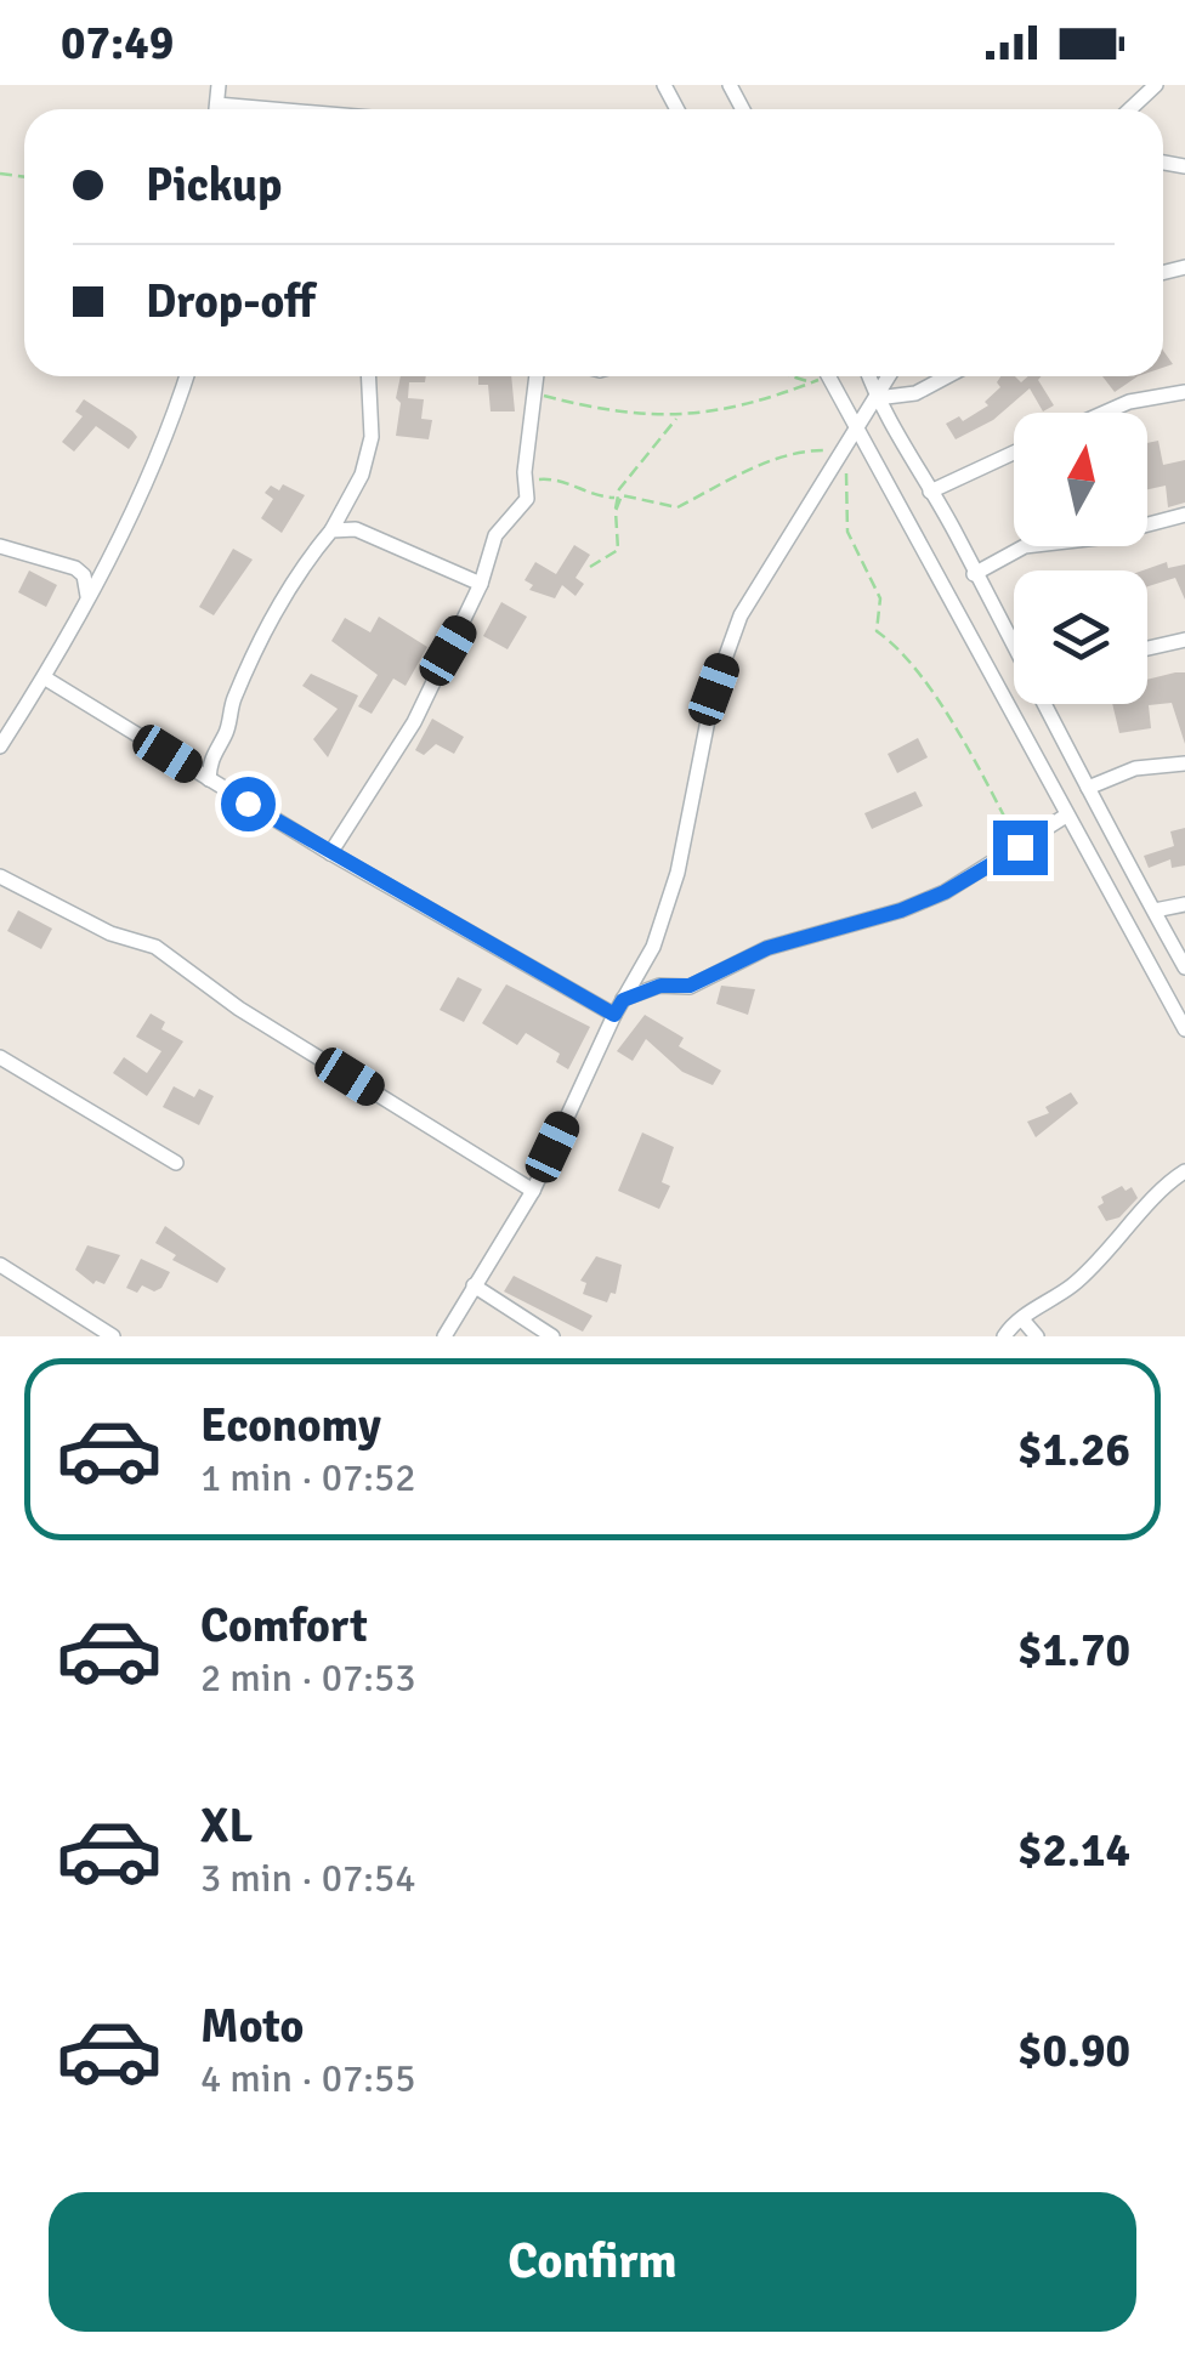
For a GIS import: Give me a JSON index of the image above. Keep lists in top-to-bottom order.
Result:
{
  "north": "top",
  "page": {
    "status": "07:49",
    "banner": ["Pickup", "Drop-off"],
    "list": [
      {
        "name": "Economy",
        "note": "1 min · 07:52",
        "value": "$1.26"
      },
      {
        "name": "Comfort",
        "note": "2 min · 07:53",
        "value": "$1.70"
      },
      {
        "name": "XL",
        "note": "3 min · 07:54",
        "value": "$2.14"
      },
      {
        "name": "Moto",
        "note": "4 min · 07:55",
        "value": "$0.90"
      }
    ],
    "buttons": "Confirm"
  }
}
